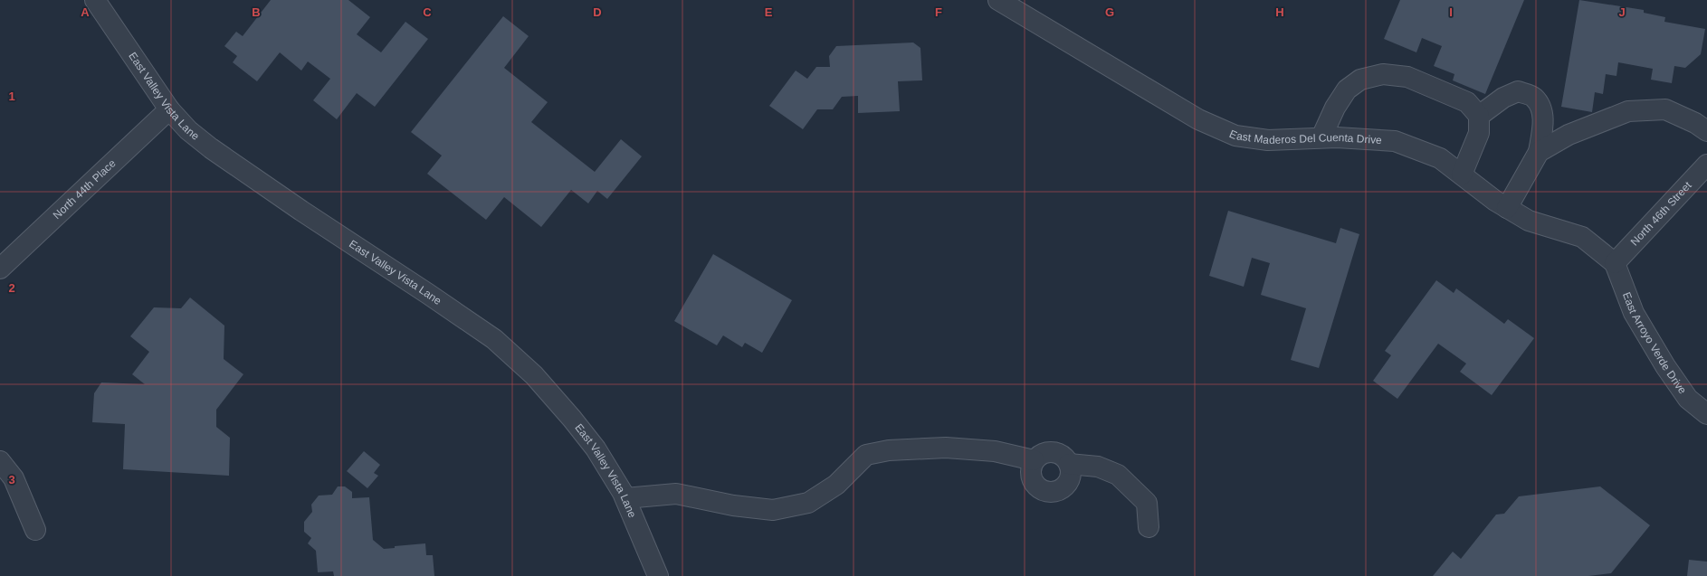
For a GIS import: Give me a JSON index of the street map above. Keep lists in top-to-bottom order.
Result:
{
  "streets": {
    "street": [
      "East Valley Vista Lane",
      "East Maderos Del Cuenta Drive",
      "North 44th Place",
      "North 46th Street",
      "East Arroyo Verde Drive"
    ]
  },
  "crossings": [
    ["East Valley Vista Lane", "North 44th Place"],
    ["East Maderos Del Cuenta Drive", "North 46th Street"],
    ["East Maderos Del Cuenta Drive", "East Arroyo Verde Drive"],
    ["North 46th Street", "East Arroyo Verde Drive"]
  ],
  "grid": {
    "columns": [
      "A",
      "B",
      "C",
      "D",
      "E",
      "F",
      "G",
      "H",
      "I",
      "J"
    ],
    "rows": ["1", "2", "3"]
  }
}
